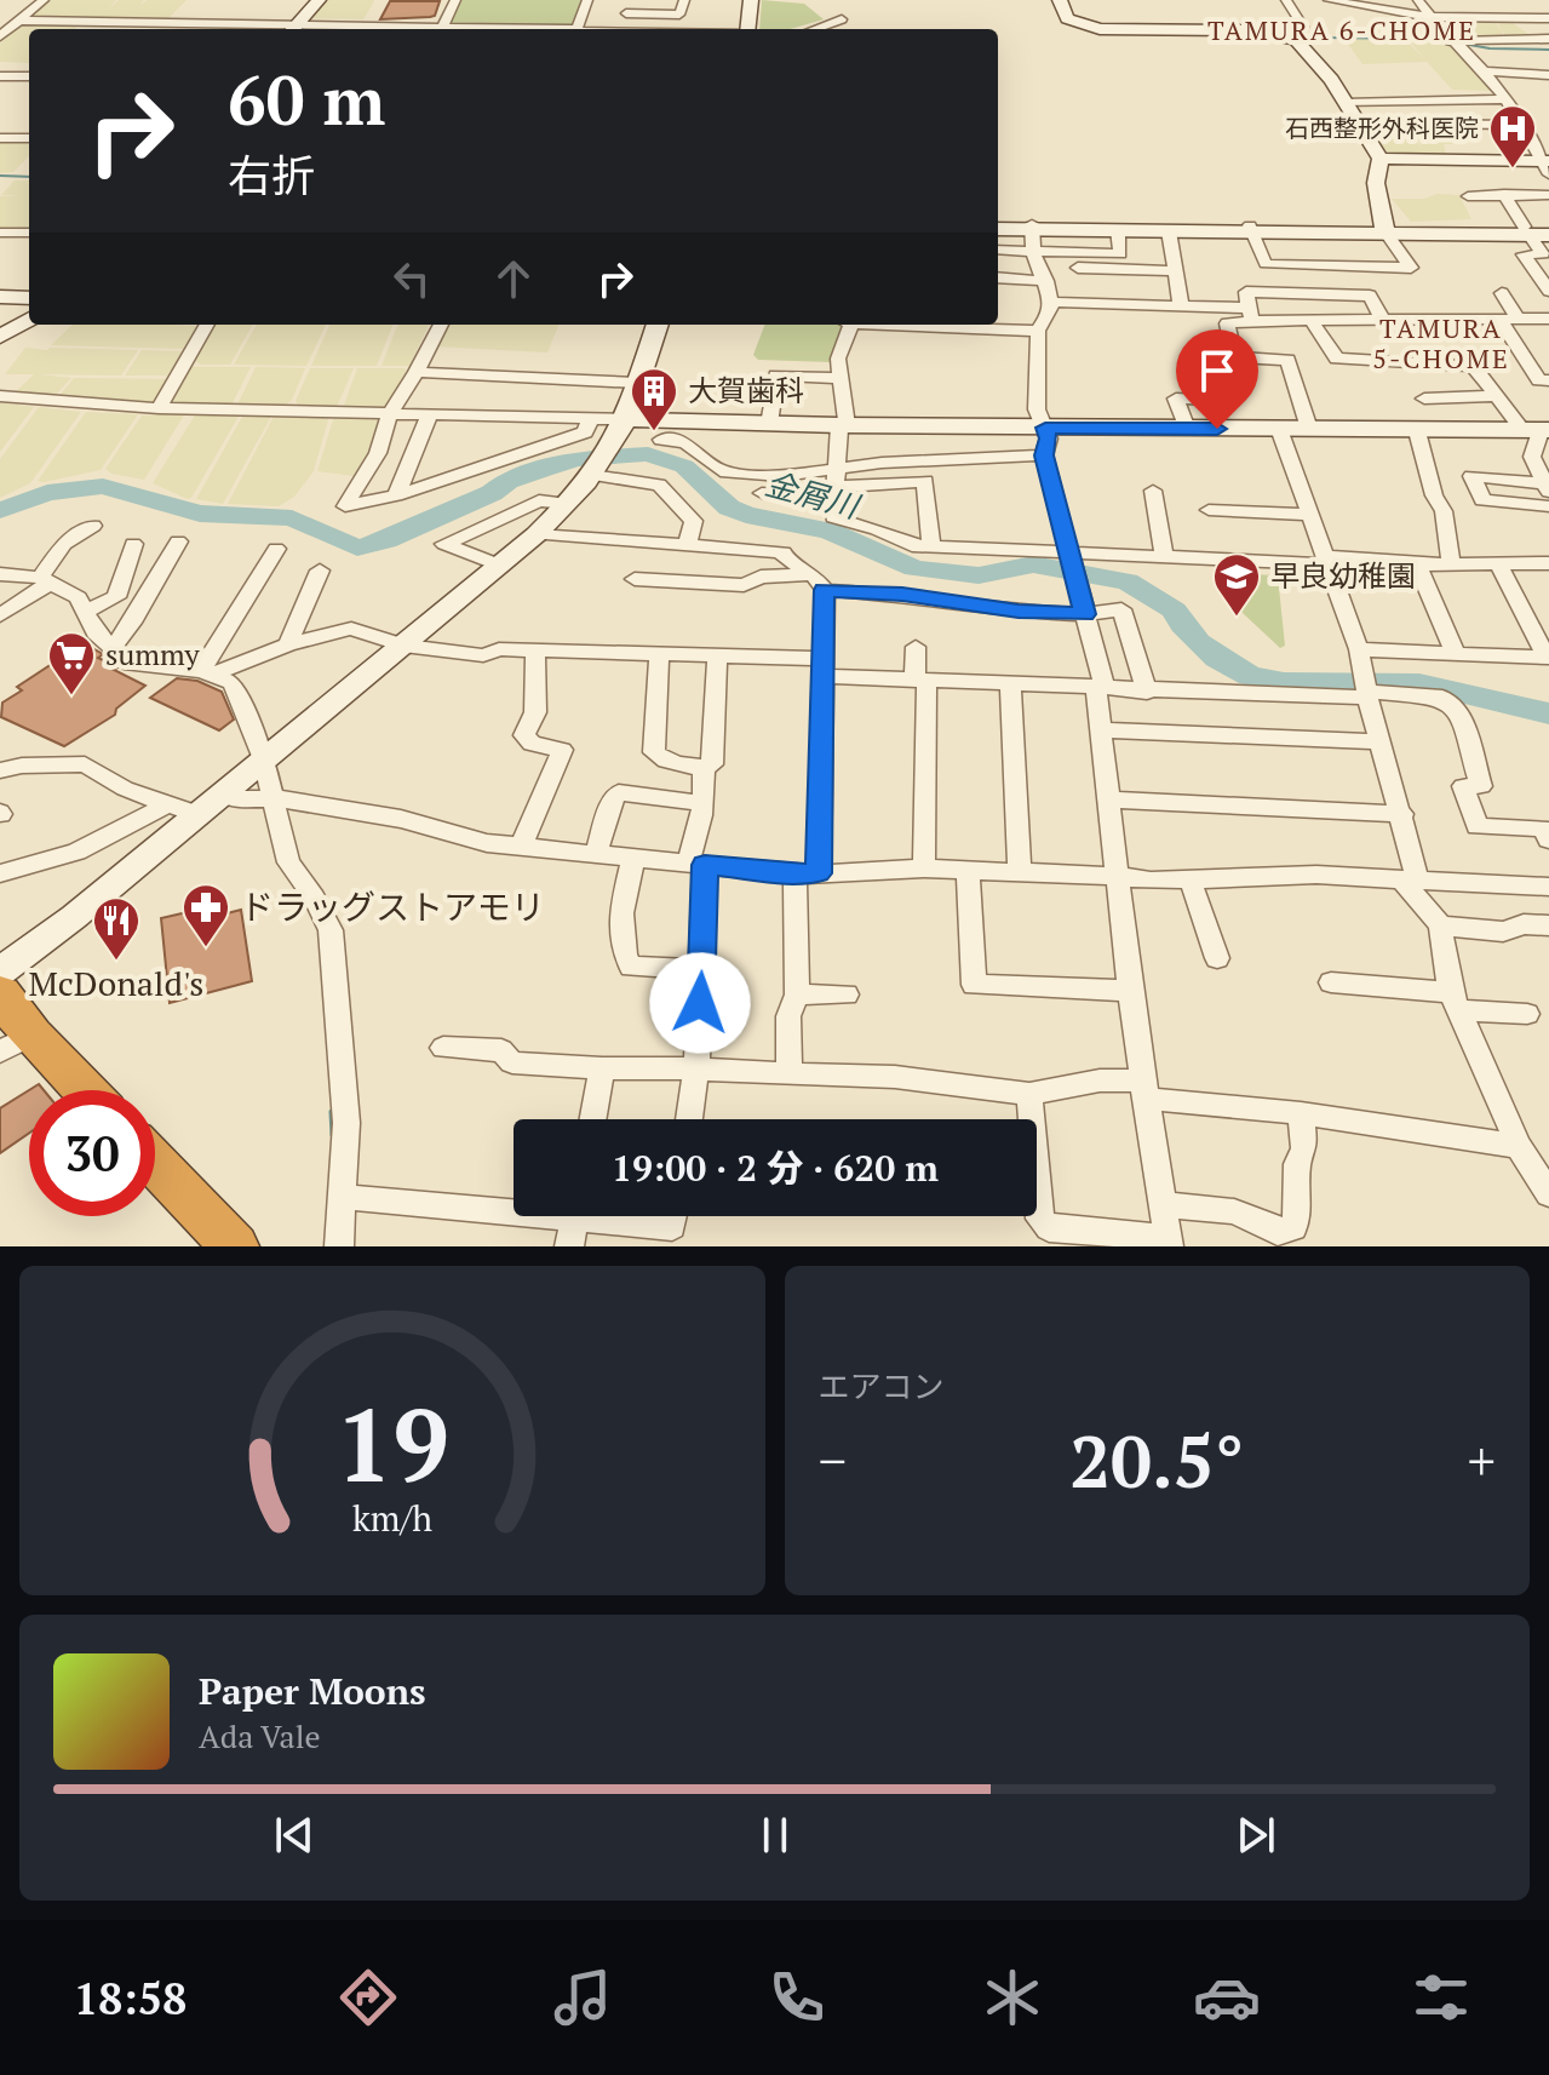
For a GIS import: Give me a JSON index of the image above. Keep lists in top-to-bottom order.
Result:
{
  "districts": ["TAMURA 6-CHOME", "TAMURA 5-CHOME"],
  "water": ["金屑川"],
  "places": {
    "hospital": ["石西整形外科医院"],
    "building": ["大賀歯科"],
    "school or university": ["早良幼稚園"],
    "supermarket": ["summy"],
    "pharmacy": ["ドラッグストアモリ"],
    "restaurant": ["McDonald's"]
  },
  "page": {
    "turn": ["60 m", "右折"],
    "limit": "30",
    "trip": "19:00 · 2 分 · 620 m",
    "tile": "エアコン",
    "heat": ["−", "20.5°", "+"],
    "song": ["Paper Moons", "Ada Vale"],
    "tabs": "18:58",
    "gauge": ["19", "km/h"]
  }
}
